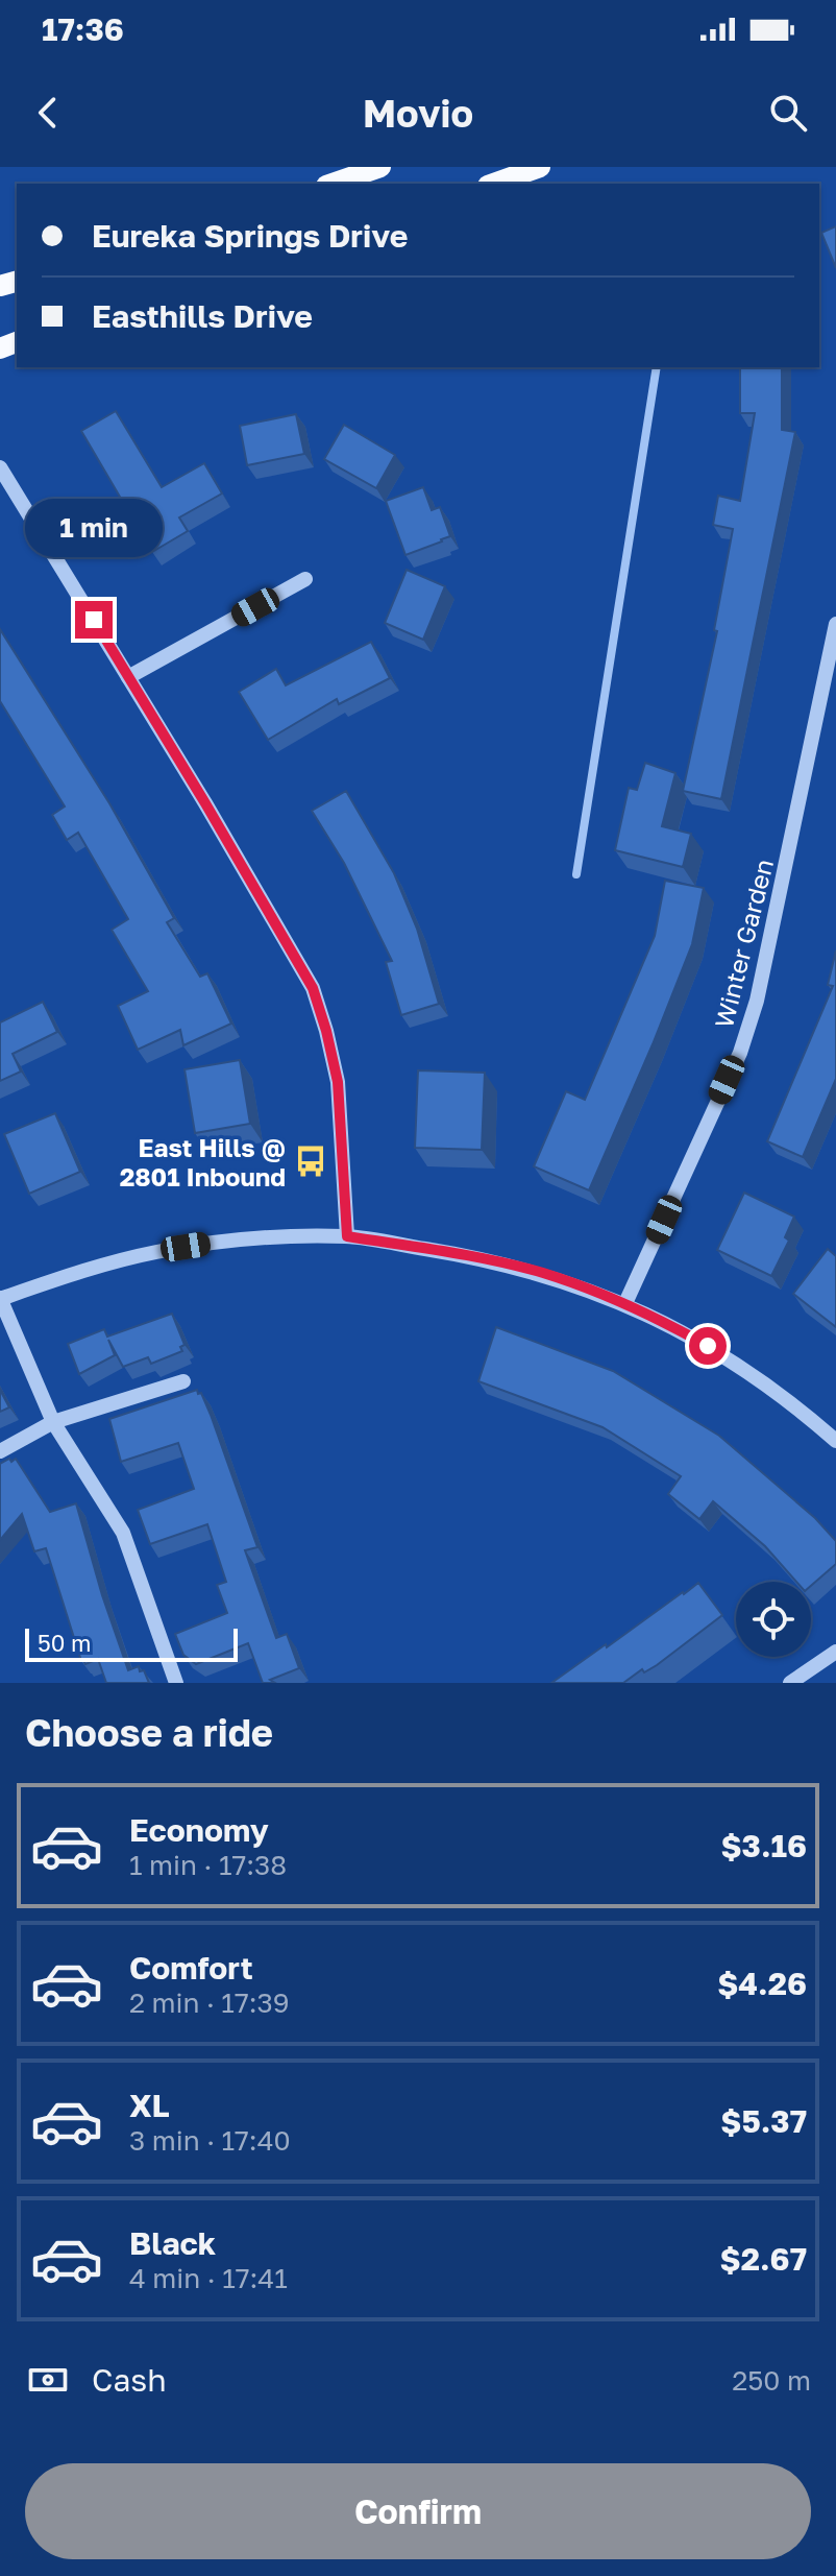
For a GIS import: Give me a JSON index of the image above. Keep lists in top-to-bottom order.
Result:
{
  "streets": {
    "street": ["Winter Garden"]
  },
  "places": {
    "bus stop": ["East Hills @ 2801 Inbound"]
  },
  "scale_bar": "50 m",
  "page": {
    "status": "17:36",
    "header": "Movio",
    "banner": ["Eureka Springs Drive", "Easthills Drive"],
    "bubble": "1 min",
    "scale": "50 m",
    "heading": "Choose a ride",
    "list": [
      {
        "name": "Economy",
        "note": "1 min · 17:38",
        "value": "$3.16"
      },
      {
        "name": "Comfort",
        "note": "2 min · 17:39",
        "value": "$4.26"
      },
      {
        "name": "XL",
        "note": "3 min · 17:40",
        "value": "$5.37"
      },
      {
        "name": "Black",
        "note": "4 min · 17:41",
        "value": "$2.67"
      }
    ],
    "pay": ["Cash", "250 m"],
    "buttons": "Confirm"
  }
}
